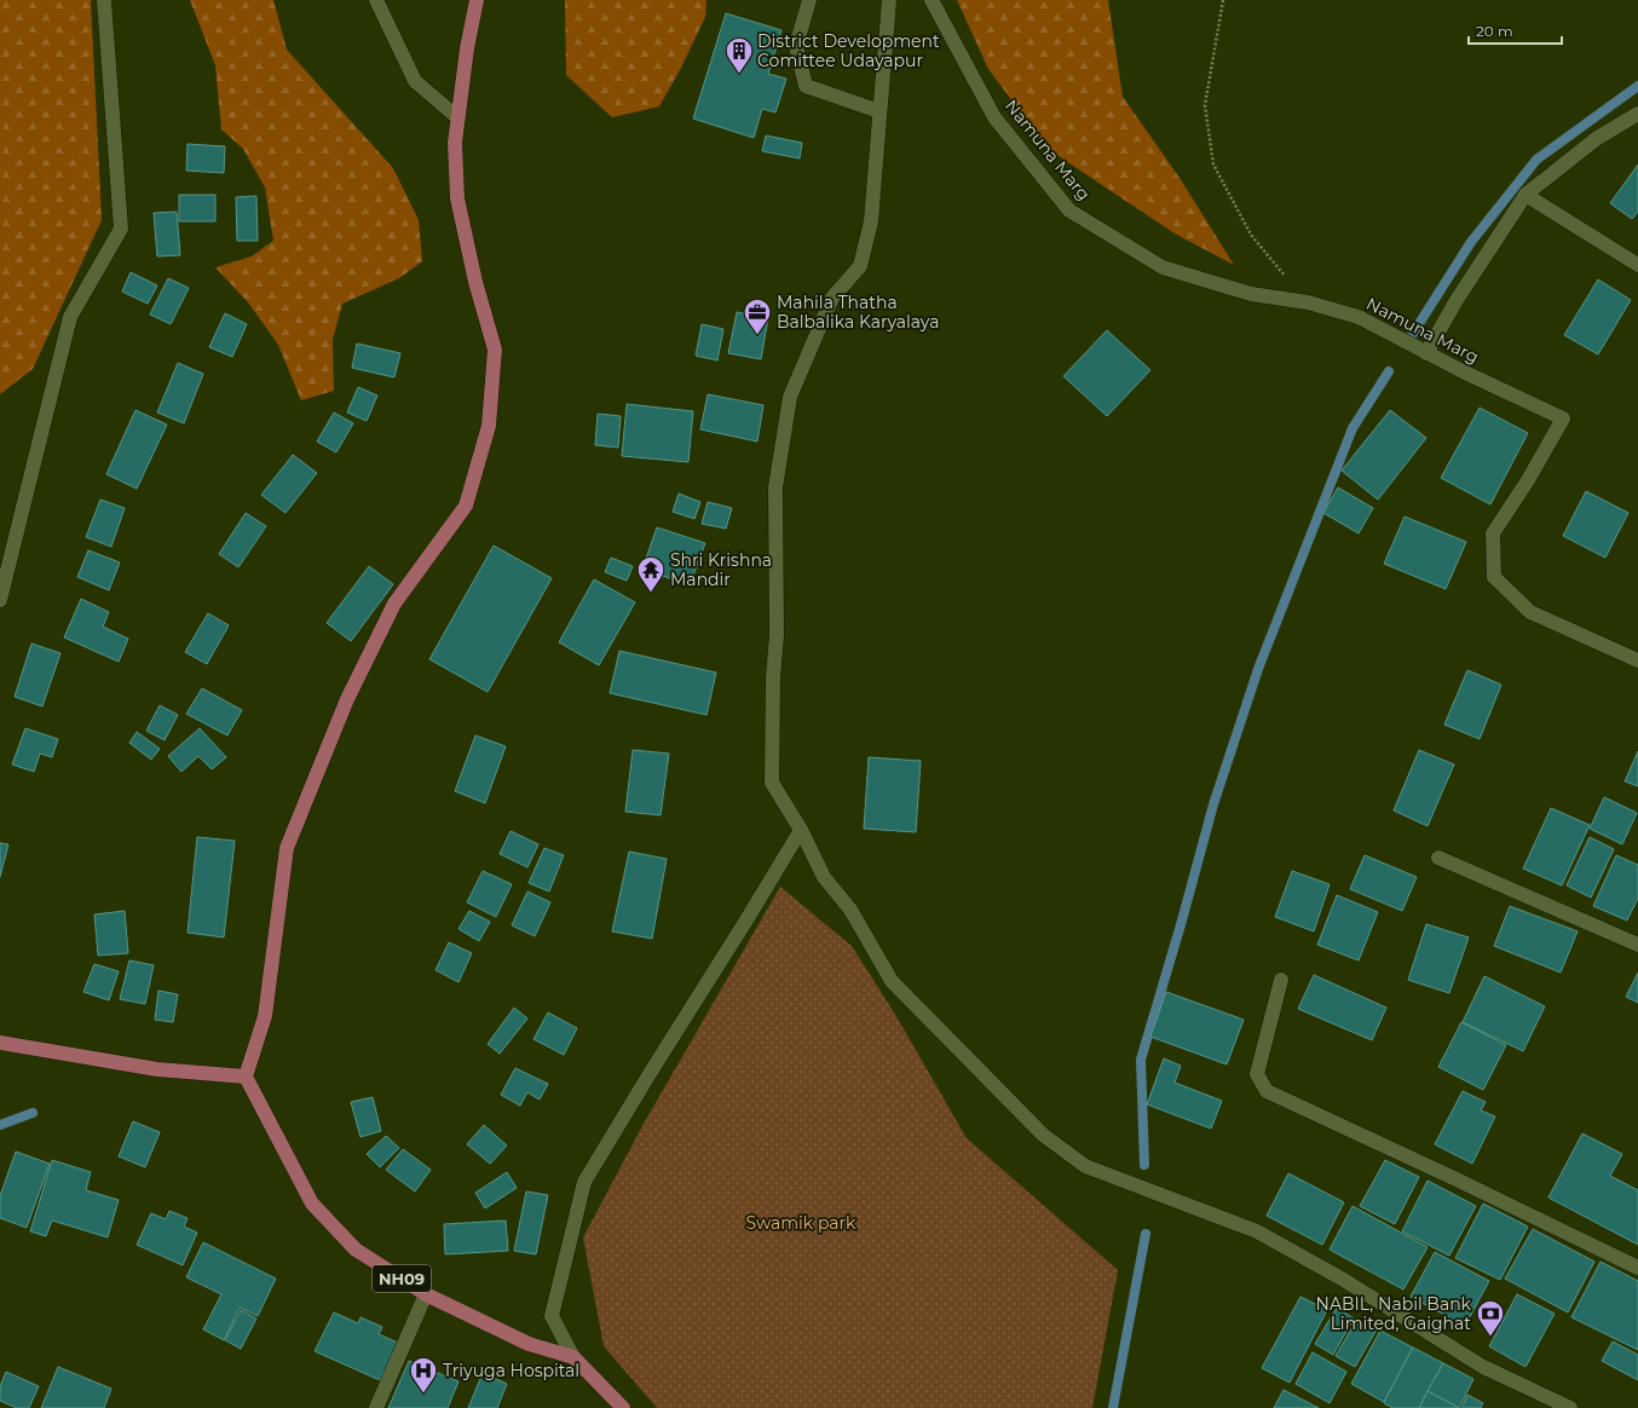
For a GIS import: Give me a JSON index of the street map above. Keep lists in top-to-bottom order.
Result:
{
  "streets": {
    "main road": ["NH09"],
    "street": ["Namuna Marg"]
  },
  "parks": ["Swamik park"],
  "places": {
    "building": ["District Development Comittee Udayapur"],
    "office": ["Mahila Thatha Balbalika Karyalaya"],
    "temple": ["Shri Krishna Mandir"],
    "bank": ["NABIL, Nabil Bank Limited, Gaighat"],
    "hospital": ["Triyuga Hospital"]
  },
  "scale_bar": "20 m"
}
